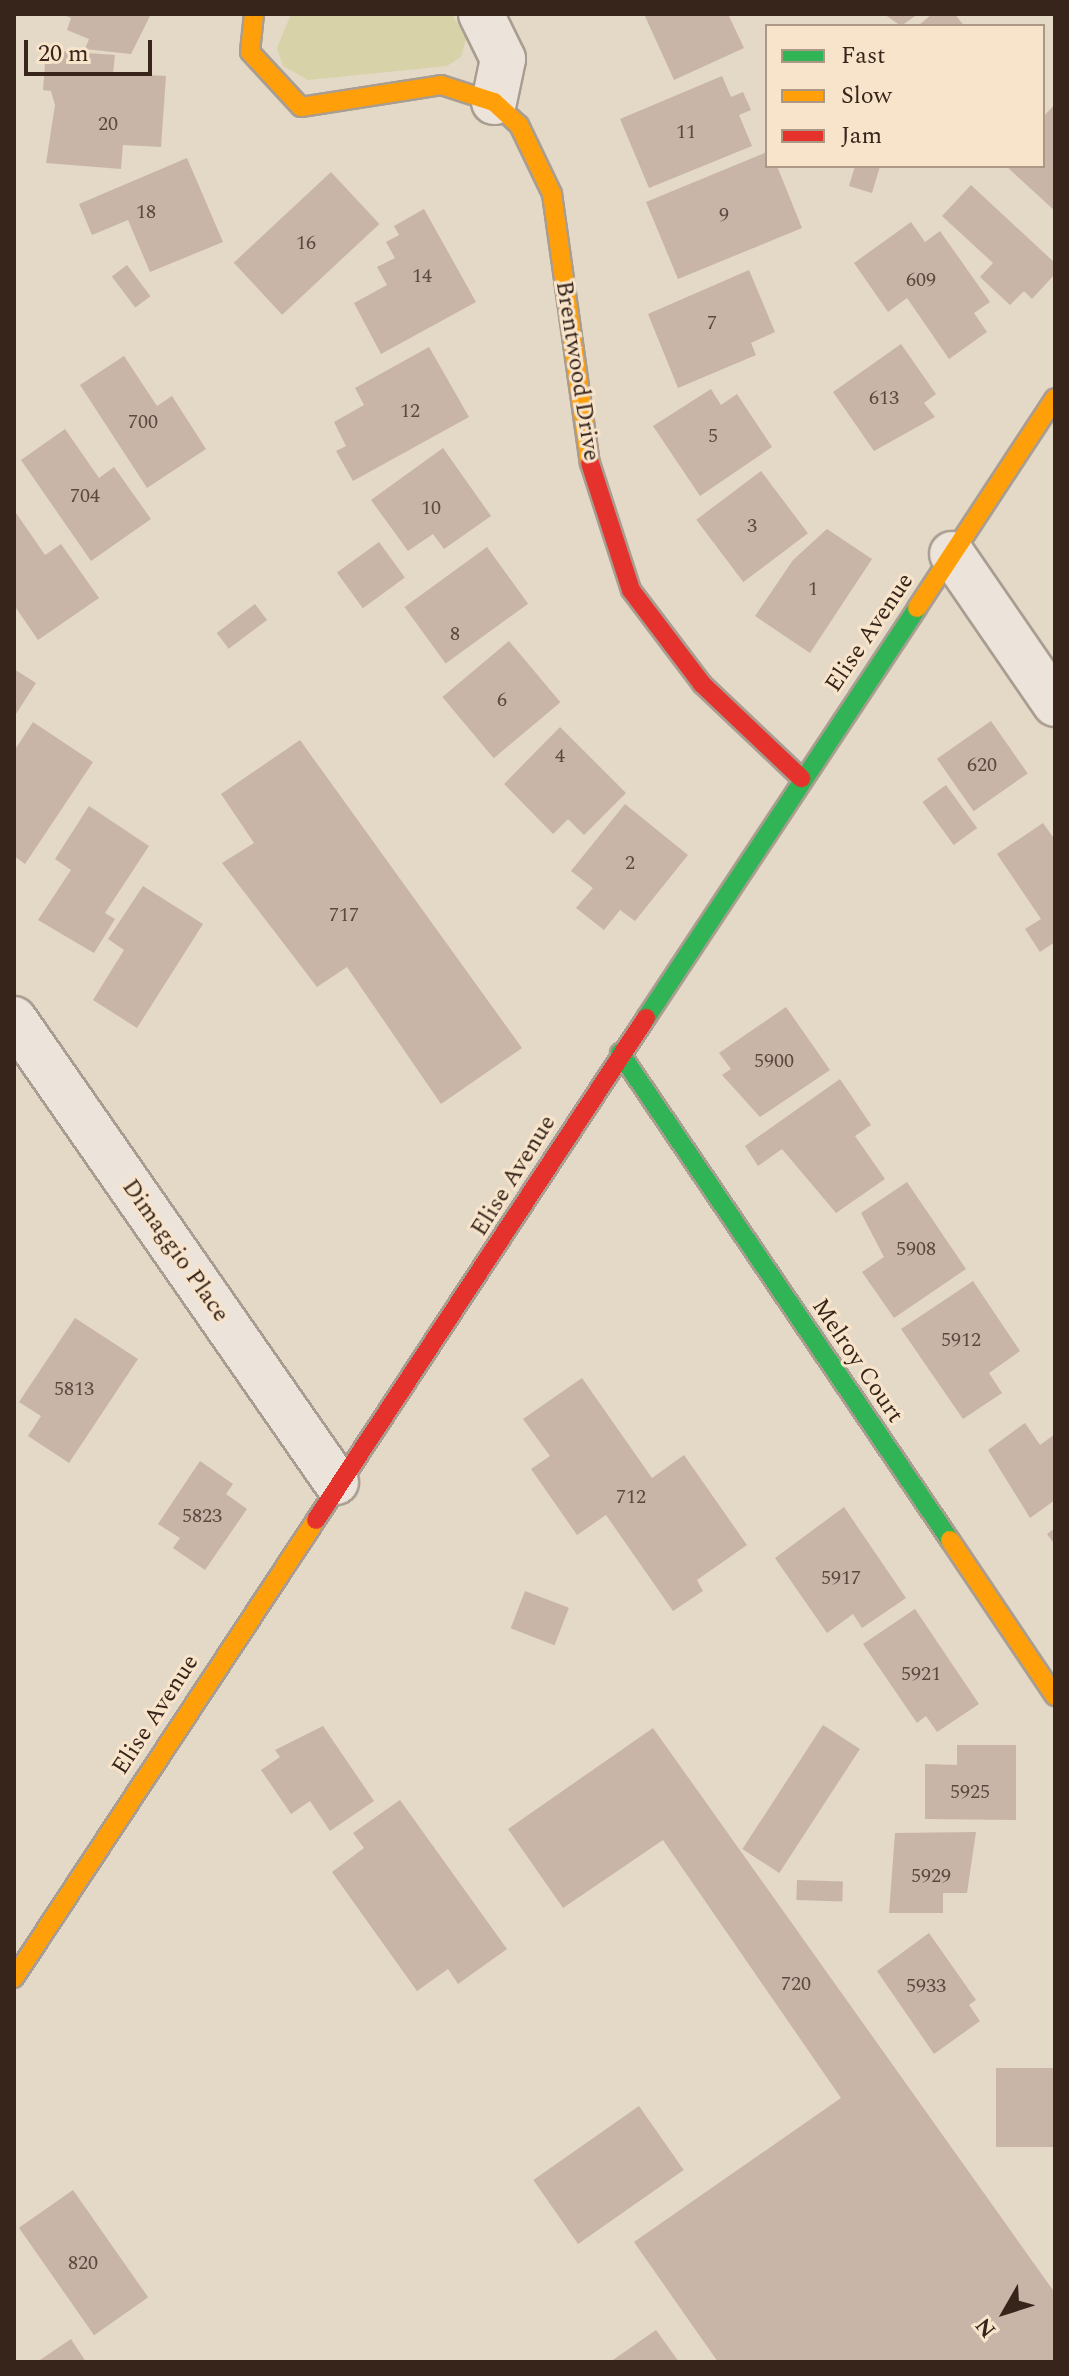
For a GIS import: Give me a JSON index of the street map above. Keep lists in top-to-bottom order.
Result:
{
  "streets": {
    "street": [
      "Brentwood Drive",
      "Elise Avenue",
      "Dimaggio Place",
      "Melroy Court"
    ]
  },
  "crossings": [
    ["Brentwood Drive", "Elise Avenue"],
    ["Elise Avenue", "Dimaggio Place"],
    ["Elise Avenue", "Melroy Court"]
  ],
  "house_numbers": [
    "20",
    "11",
    "18",
    "9",
    "16",
    "14",
    "609",
    "7",
    "613",
    "12",
    "700",
    "5",
    "704",
    "10",
    "3",
    "1",
    "8",
    "6",
    "4",
    "620",
    "2",
    "717",
    "5900",
    "5908",
    "5912",
    "5813",
    "712",
    "5823",
    "5917",
    "5921",
    "5925",
    "5929",
    "720",
    "5933",
    "820"
  ],
  "legend": ["Fast", "Slow", "Jam"],
  "scale_bar": "20 m",
  "north": "bottom left"
}
